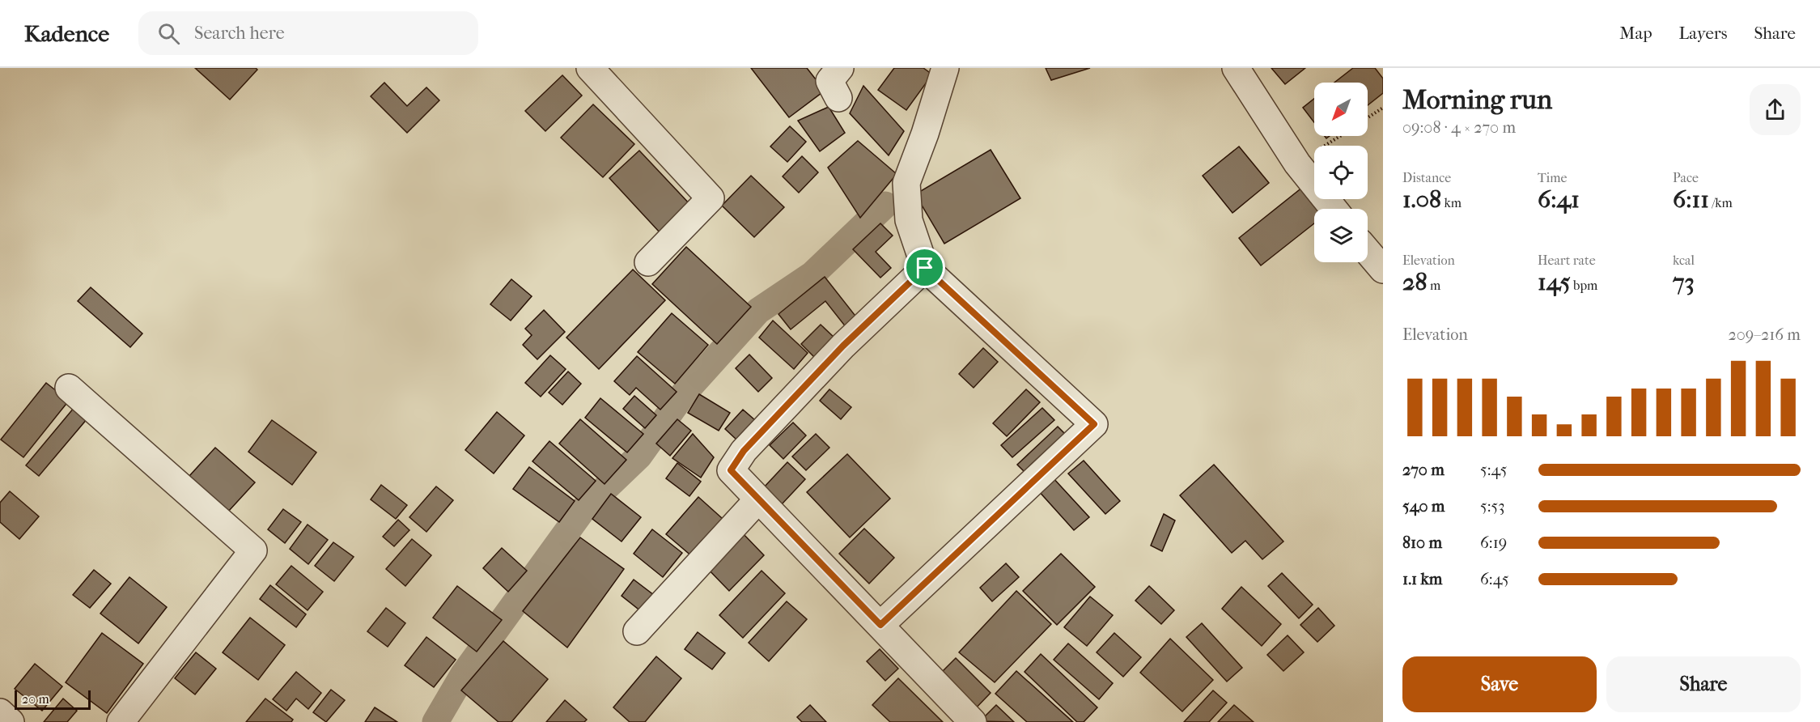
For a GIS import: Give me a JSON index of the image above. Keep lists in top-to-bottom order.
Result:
{
  "scale_bar": "20 m",
  "north": "bottom left",
  "page": {
    "header": "Kadence",
    "search": "Search here",
    "nav": ["Map", "Layers", "Share"],
    "heading": ["Morning run", "09:08 · 4 × 270 m"],
    "stats": [
      ["Distance", "1.08 km"],
      ["Time", "6:41"],
      ["Pace", "6:11 /km"],
      ["Elevation", "28 m"],
      ["Heart rate", "145 bpm"],
      ["kcal", "73"]
    ],
    "chart": ["Elevation", "209–216 m"],
    "list": [
      {
        "name": "270 m",
        "note": "5:45"
      },
      {
        "name": "540 m",
        "note": "5:53"
      },
      {
        "name": "810 m",
        "note": "6:19"
      },
      {
        "name": "1.1 km",
        "note": "6:45"
      }
    ],
    "buttons": ["Save", "Share"],
    "scale": "20 m"
  }
}
